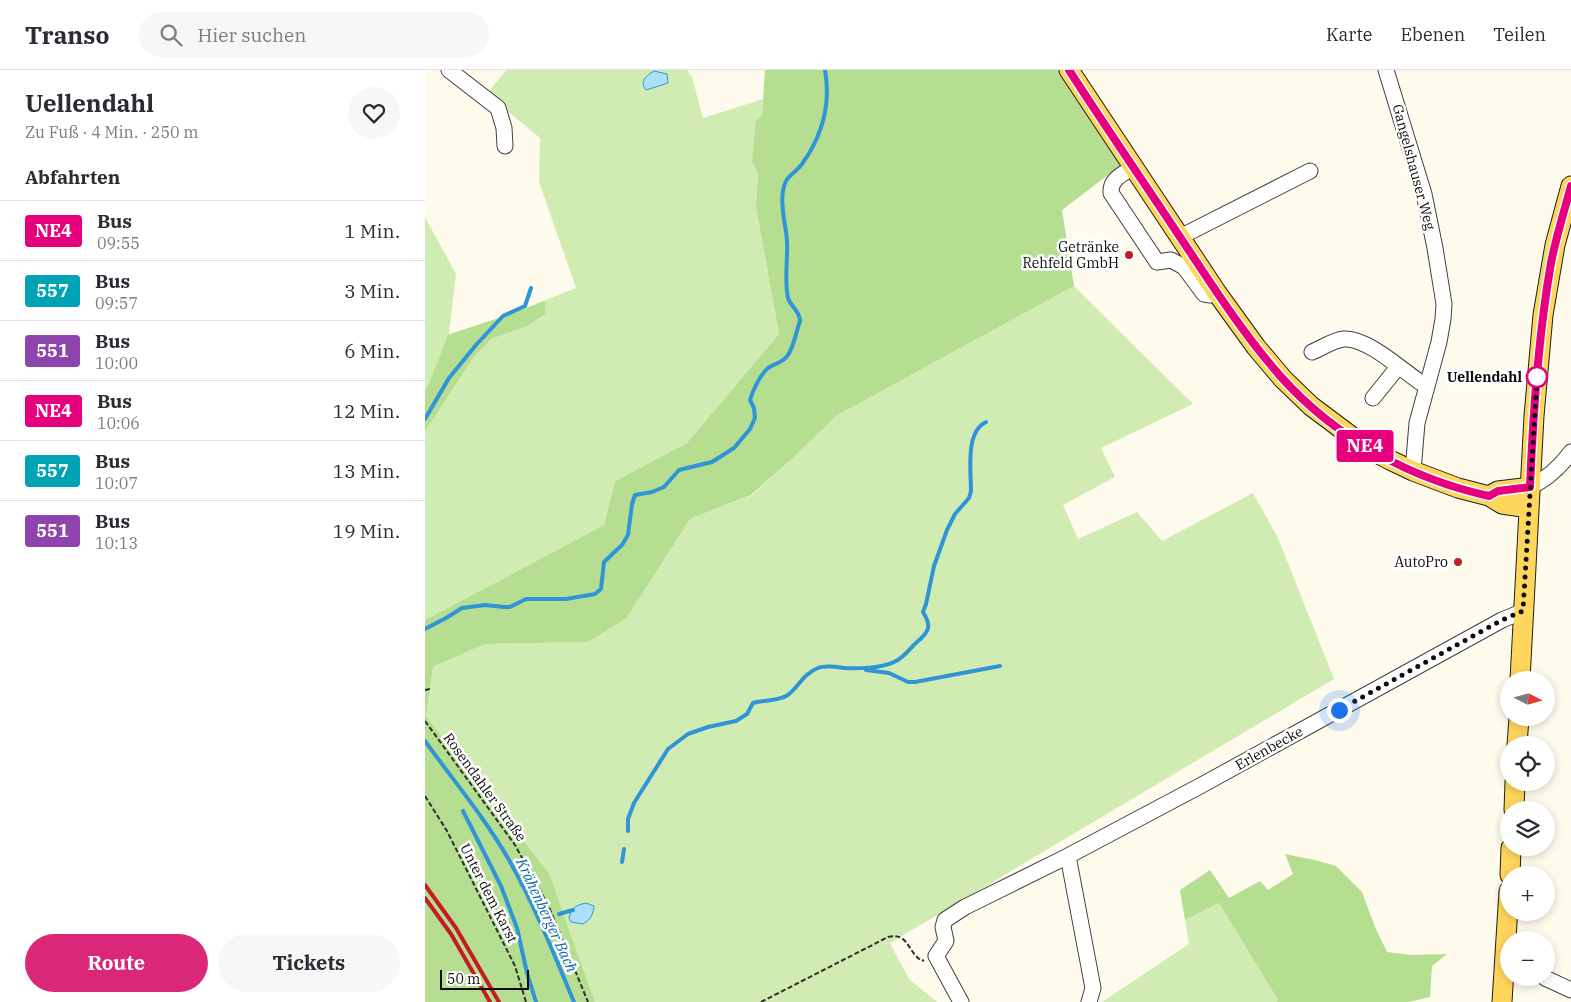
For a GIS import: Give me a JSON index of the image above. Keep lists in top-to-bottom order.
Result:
{
  "streets": {
    "street": ["Gangelshauser Weg", "Erlenbecke"],
    "path": ["Rosendahler Straße", "Unter dem Karst"]
  },
  "water": ["Krähenberger Bach"],
  "places": ["Getränke Rehfeld GmbH", "Uellendahl", "AutoPro"],
  "lines": ["bus line NE4"],
  "scale_bar": "50 m",
  "north": "right",
  "page": {
    "header": "Transo",
    "search": "Hier suchen",
    "nav": ["Karte", "Ebenen", "Teilen"],
    "heading": [
      ["Uellendahl", "Zu Fuß · 4 Min. · 250 m"],
      "Abfahrten"
    ],
    "on_map": "NE4",
    "list": [
      {
        "mark": "NE4",
        "name": "Bus",
        "note": "09:55",
        "value": "1 Min."
      },
      {
        "mark": "557",
        "name": "Bus",
        "note": "09:57",
        "value": "3 Min."
      },
      {
        "mark": "551",
        "name": "Bus",
        "note": "10:00",
        "value": "6 Min."
      },
      {
        "mark": "NE4",
        "name": "Bus",
        "note": "10:06",
        "value": "12 Min."
      },
      {
        "mark": "557",
        "name": "Bus",
        "note": "10:07",
        "value": "13 Min."
      },
      {
        "mark": "551",
        "name": "Bus",
        "note": "10:13",
        "value": "19 Min."
      }
    ],
    "map_buttons": ["+", "−"],
    "buttons": ["Route", "Tickets"],
    "scale": "50 m"
  }
}
